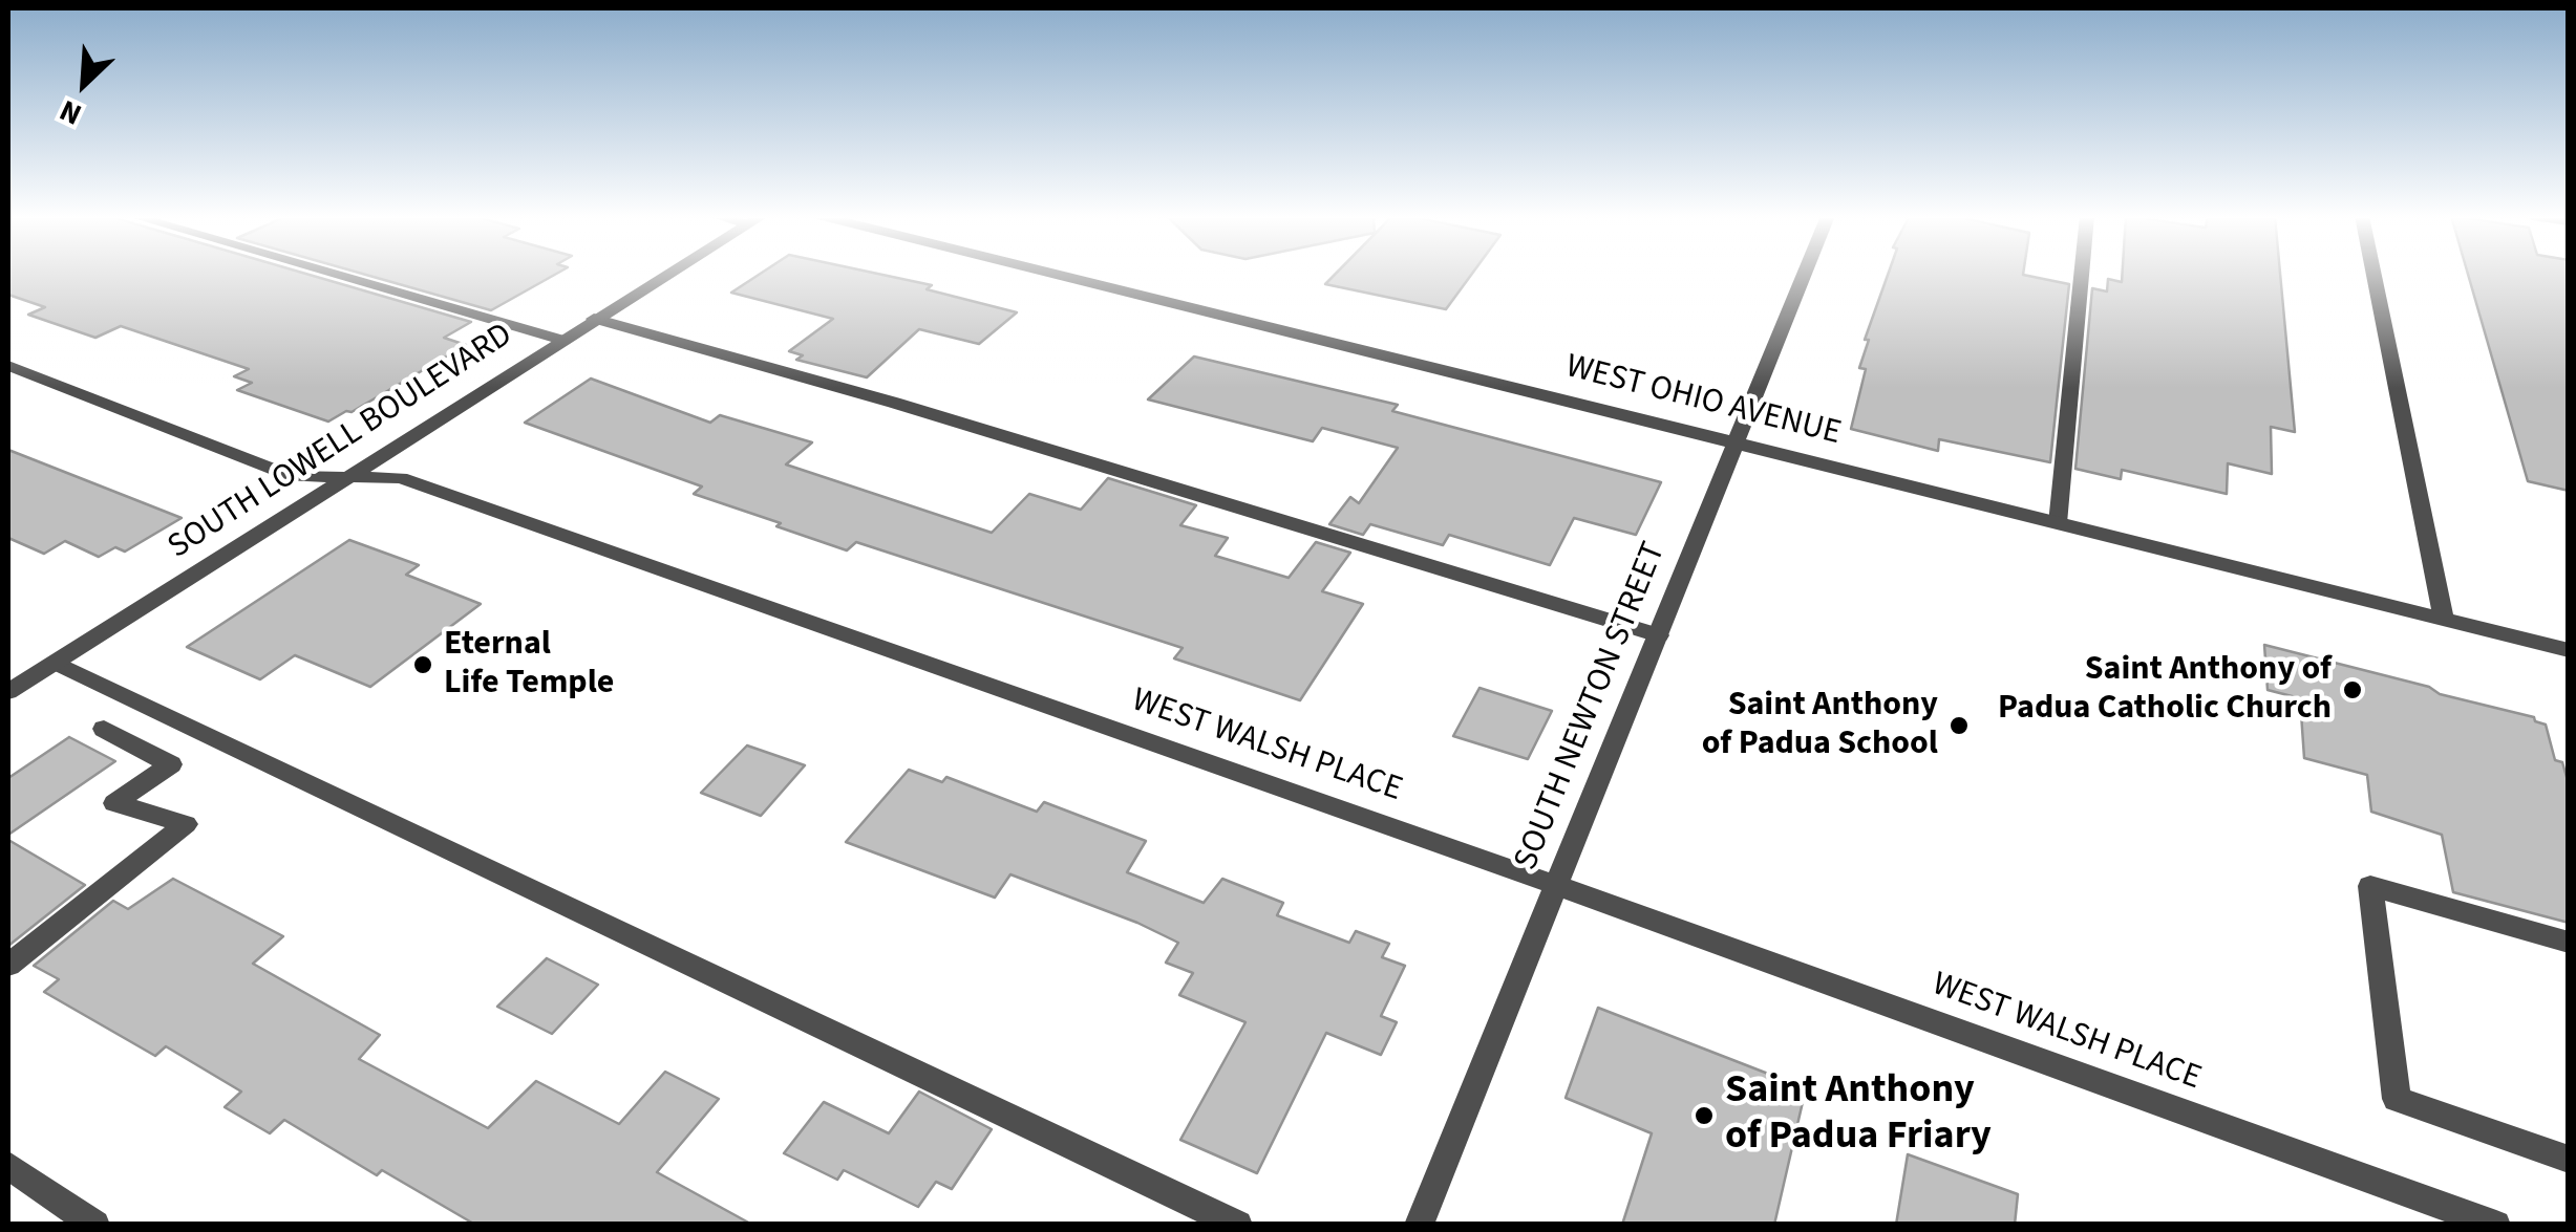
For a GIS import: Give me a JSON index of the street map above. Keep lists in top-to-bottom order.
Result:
{
  "streets": {
    "street": [
      "WEST OHIO AVENUE",
      "SOUTH LOWELL BOULEVARD",
      "SOUTH NEWTON STREET",
      "WEST WALSH PLACE"
    ]
  },
  "crossings": [
    ["WEST OHIO AVENUE", "SOUTH NEWTON STREET"],
    ["SOUTH LOWELL BOULEVARD", "WEST WALSH PLACE"],
    ["SOUTH NEWTON STREET", "WEST WALSH PLACE"]
  ],
  "places": [
    "Eternal Life Temple",
    "Saint Anthony of Padua Catholic Church",
    "Saint Anthony of Padua School",
    "Saint Anthony of Padua Friary"
  ],
  "north": "bottom left"
}
